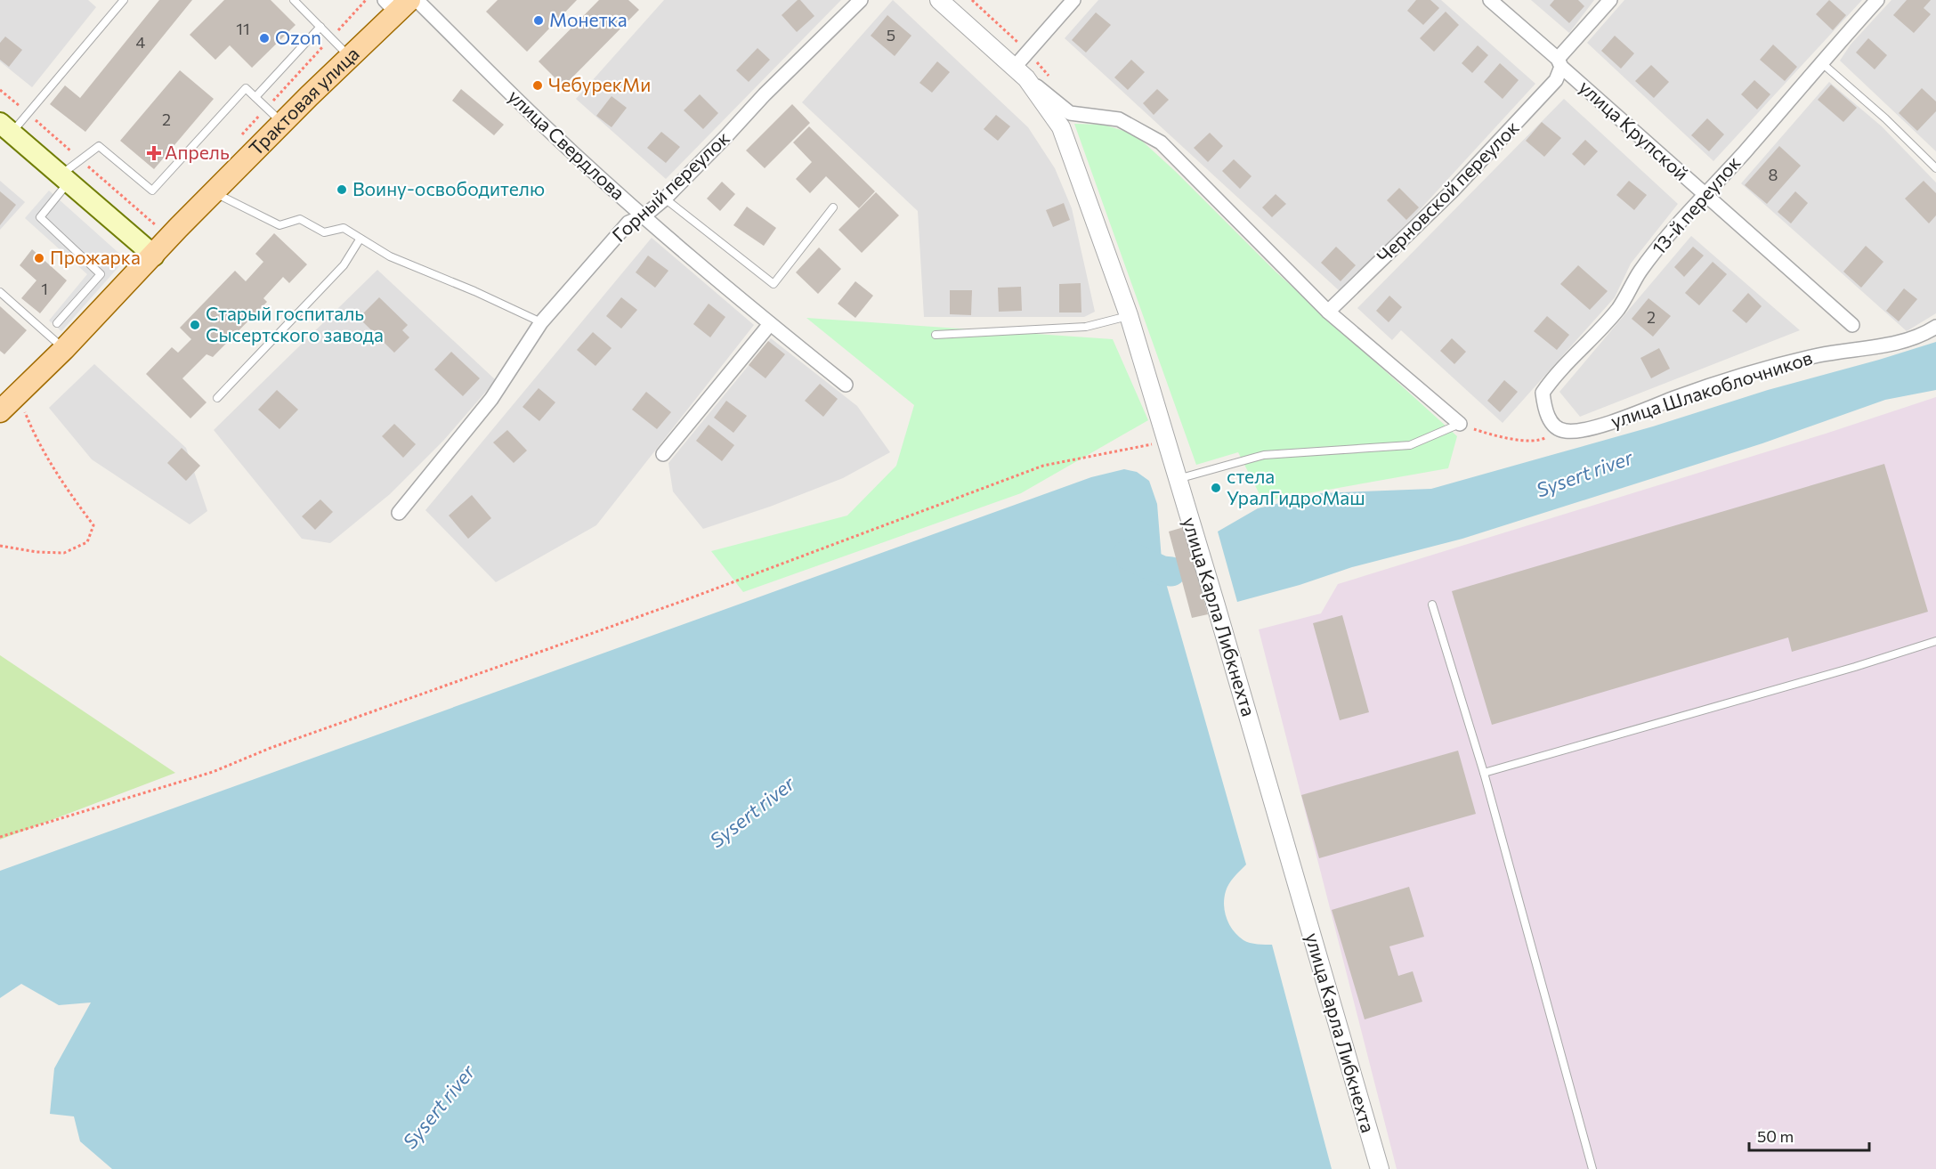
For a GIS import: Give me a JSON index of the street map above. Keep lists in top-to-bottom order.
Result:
{
  "streets": {
    "main road": ["Трактовая улица"],
    "street": [
      "улица Крупской",
      "улица Свердлова",
      "Горный переулок",
      "Черновской переулок",
      "13-й переулок",
      "улица Шлакоблочников",
      "улица Карла Либкнехта"
    ]
  },
  "crossings": [
    ["улица Крупской", "Черновской переулок"],
    ["улица Крупской", "13-й переулок"],
    ["улица Свердлова", "Горный переулок"],
    ["Черновской переулок", "улица Карла Либкнехта"],
    ["13-й переулок", "улица Шлакоблочников"]
  ],
  "water": ["Sysert river"],
  "places": {
    "other": [
      "Монетка",
      "Ozon",
      "ЧебурекМи",
      "Воину-освободителю",
      "Прожарка",
      "Старый госпиталь Сысертского завода",
      "стела УралГидроМаш"
    ],
    "health": ["Апрель"]
  },
  "house_numbers": [
    "11",
    "5",
    "4",
    "2",
    "8",
    "1",
    "2"
  ],
  "scale_bar": "50 m"
}
